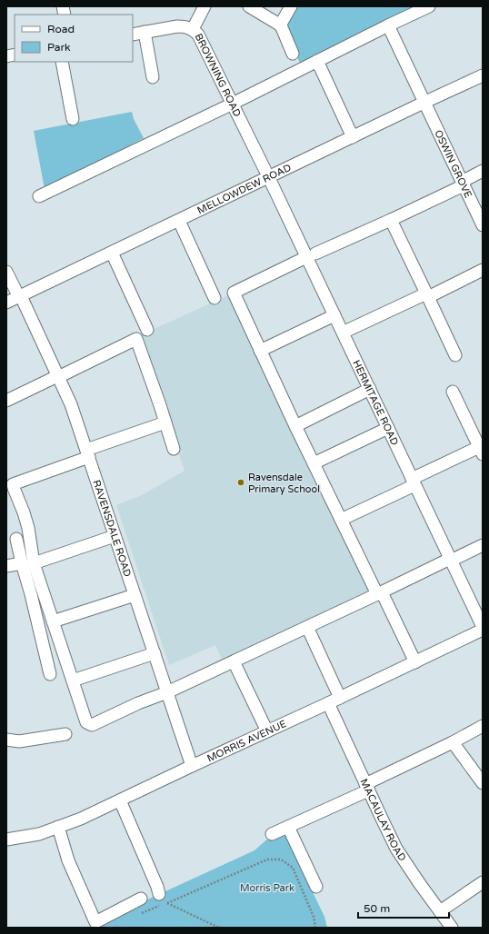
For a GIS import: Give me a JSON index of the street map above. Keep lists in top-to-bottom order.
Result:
{
  "streets": {
    "street": [
      "BROWNING ROAD",
      "OSWIN GROVE",
      "MELLOWDEW ROAD",
      "HERMITAGE ROAD",
      "RAVENSDALE ROAD",
      "MORRIS AVENUE",
      "MACAULAY ROAD"
    ]
  },
  "crossings": [
    ["BROWNING ROAD", "MELLOWDEW ROAD"],
    ["BROWNING ROAD", "HERMITAGE ROAD"],
    ["OSWIN GROVE", "MELLOWDEW ROAD"],
    ["MELLOWDEW ROAD", "HERMITAGE ROAD"],
    ["MELLOWDEW ROAD", "RAVENSDALE ROAD"],
    ["RAVENSDALE ROAD", "MORRIS AVENUE"],
    ["MORRIS AVENUE", "MACAULAY ROAD"]
  ],
  "parks": ["Morris Park"],
  "places": ["Ravensdale Primary School"],
  "legend": ["Road", "Park"],
  "scale_bar": "50 m"
}
